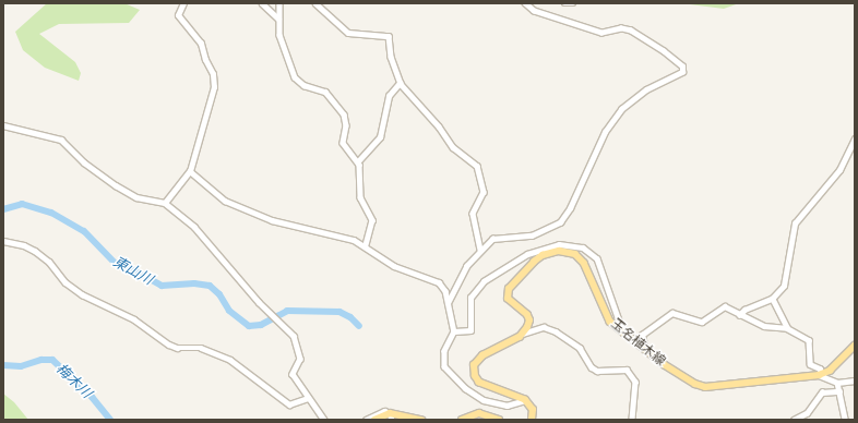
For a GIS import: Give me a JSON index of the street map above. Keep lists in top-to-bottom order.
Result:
{
  "streets": {
    "main road": ["玉名植木線"]
  },
  "water": ["東山川", "梅木川"]
}
